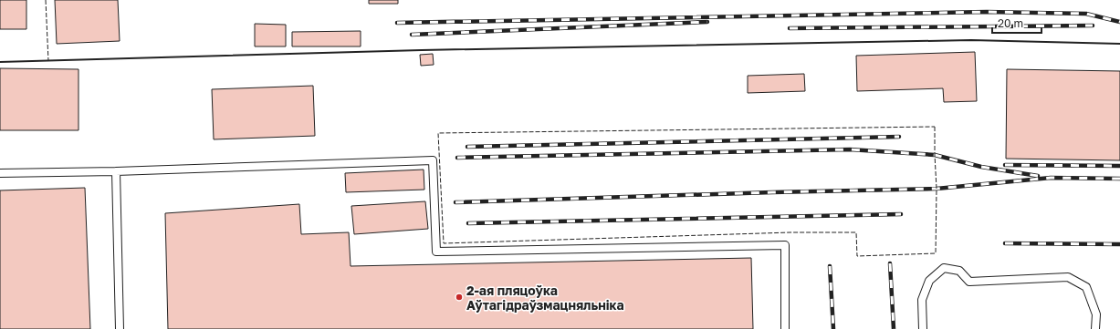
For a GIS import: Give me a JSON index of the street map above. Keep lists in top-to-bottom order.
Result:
{
  "places": ["2-ая пляцоўка Аўтагідраўзмацняльніка"],
  "scale_bar": "20 m"
}
